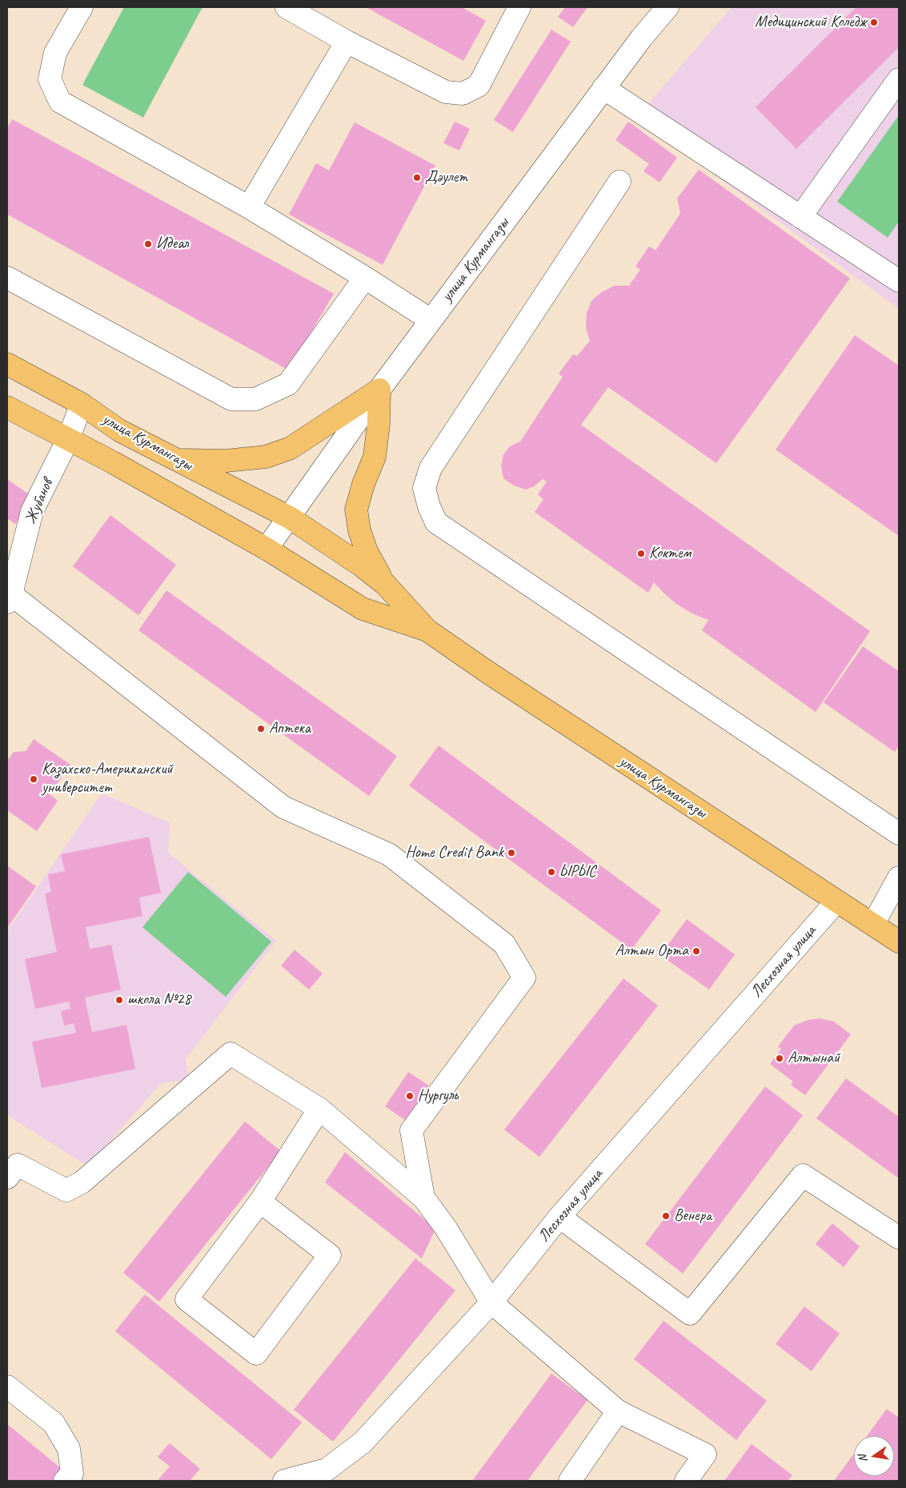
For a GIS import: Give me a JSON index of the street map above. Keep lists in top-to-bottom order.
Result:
{
  "streets": {
    "main road": ["улица Курмангазы"],
    "street": ["Жубанов", "Лесхозная улица"]
  },
  "crossings": [
    ["улица Курмангазы", "Жубанов"],
    ["улица Курмангазы", "Лесхозная улица"]
  ],
  "places": [
    "Медицинский Коледж",
    "Дәулет",
    "Идеал",
    "Коктем",
    "Аптека",
    "Казахско-Американский университет",
    "Home Credit Bank",
    "ЫРЫС",
    "Алтын Орта",
    "школа №28",
    "Алтынай",
    "Нургуль",
    "Венера"
  ],
  "north": "left"
}
